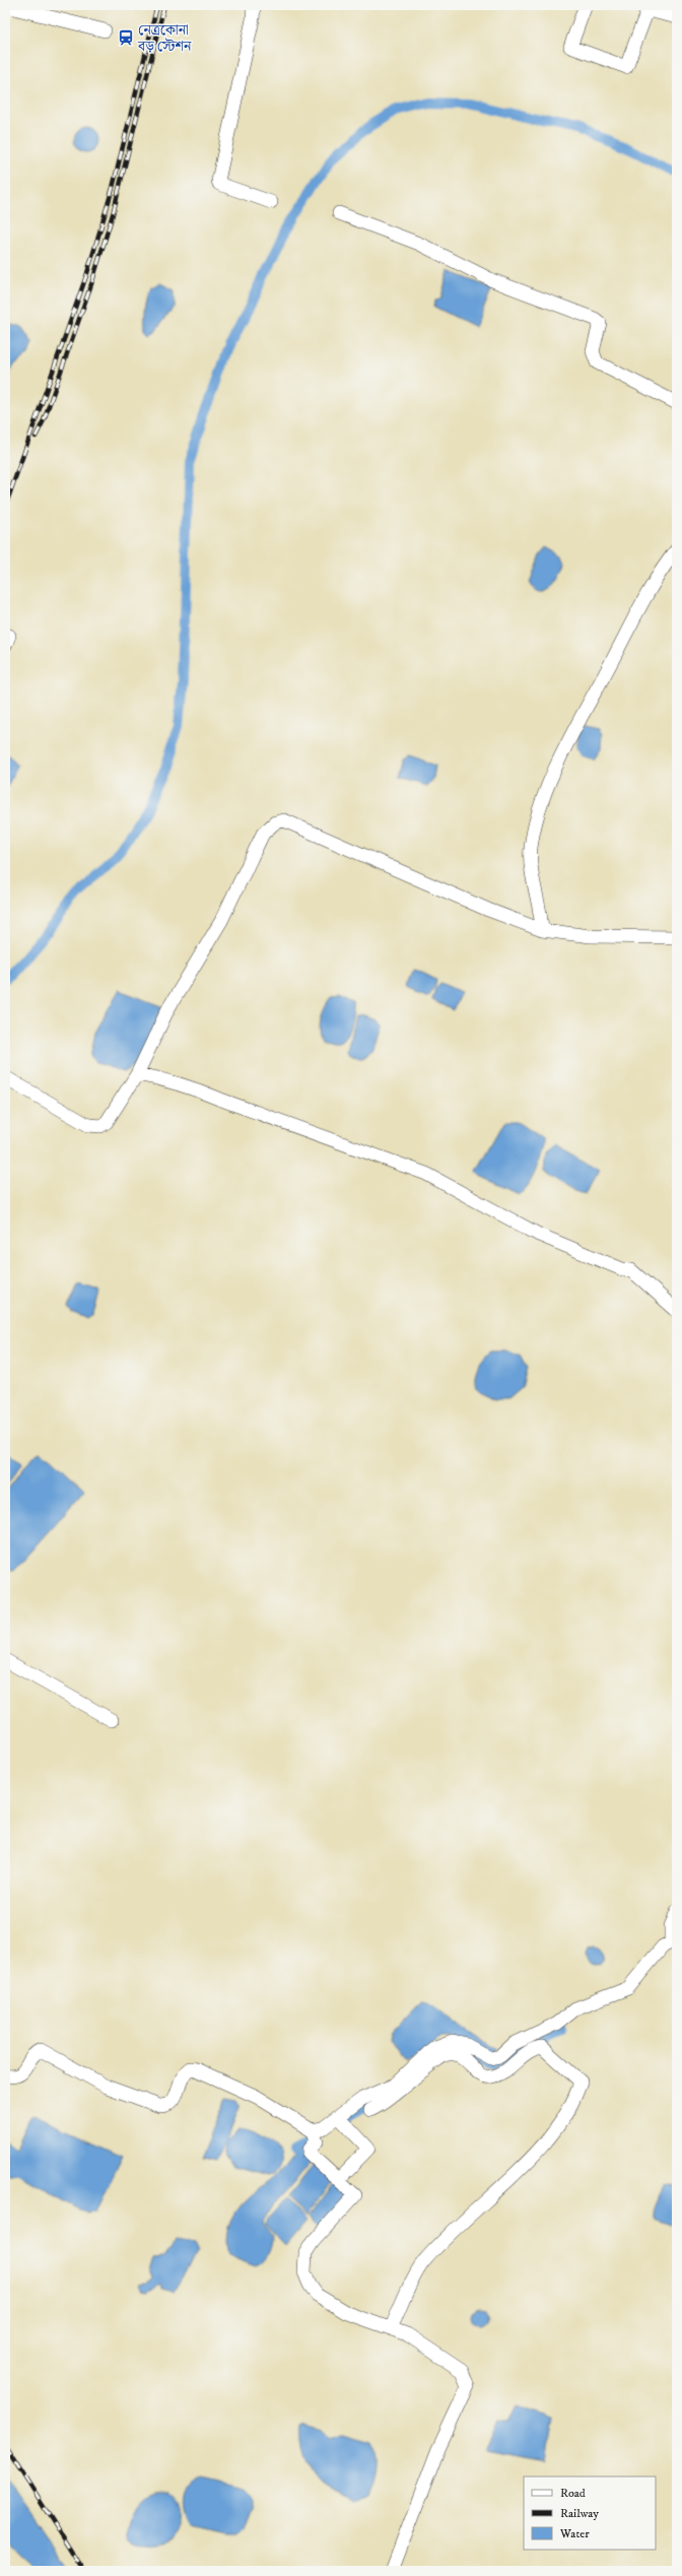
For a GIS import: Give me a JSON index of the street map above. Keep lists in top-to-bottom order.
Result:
{
  "places": {
    "station": ["নেত্রকোনা বড় স্টেশন"]
  },
  "legend": ["Road", "Railway", "Water"]
}
